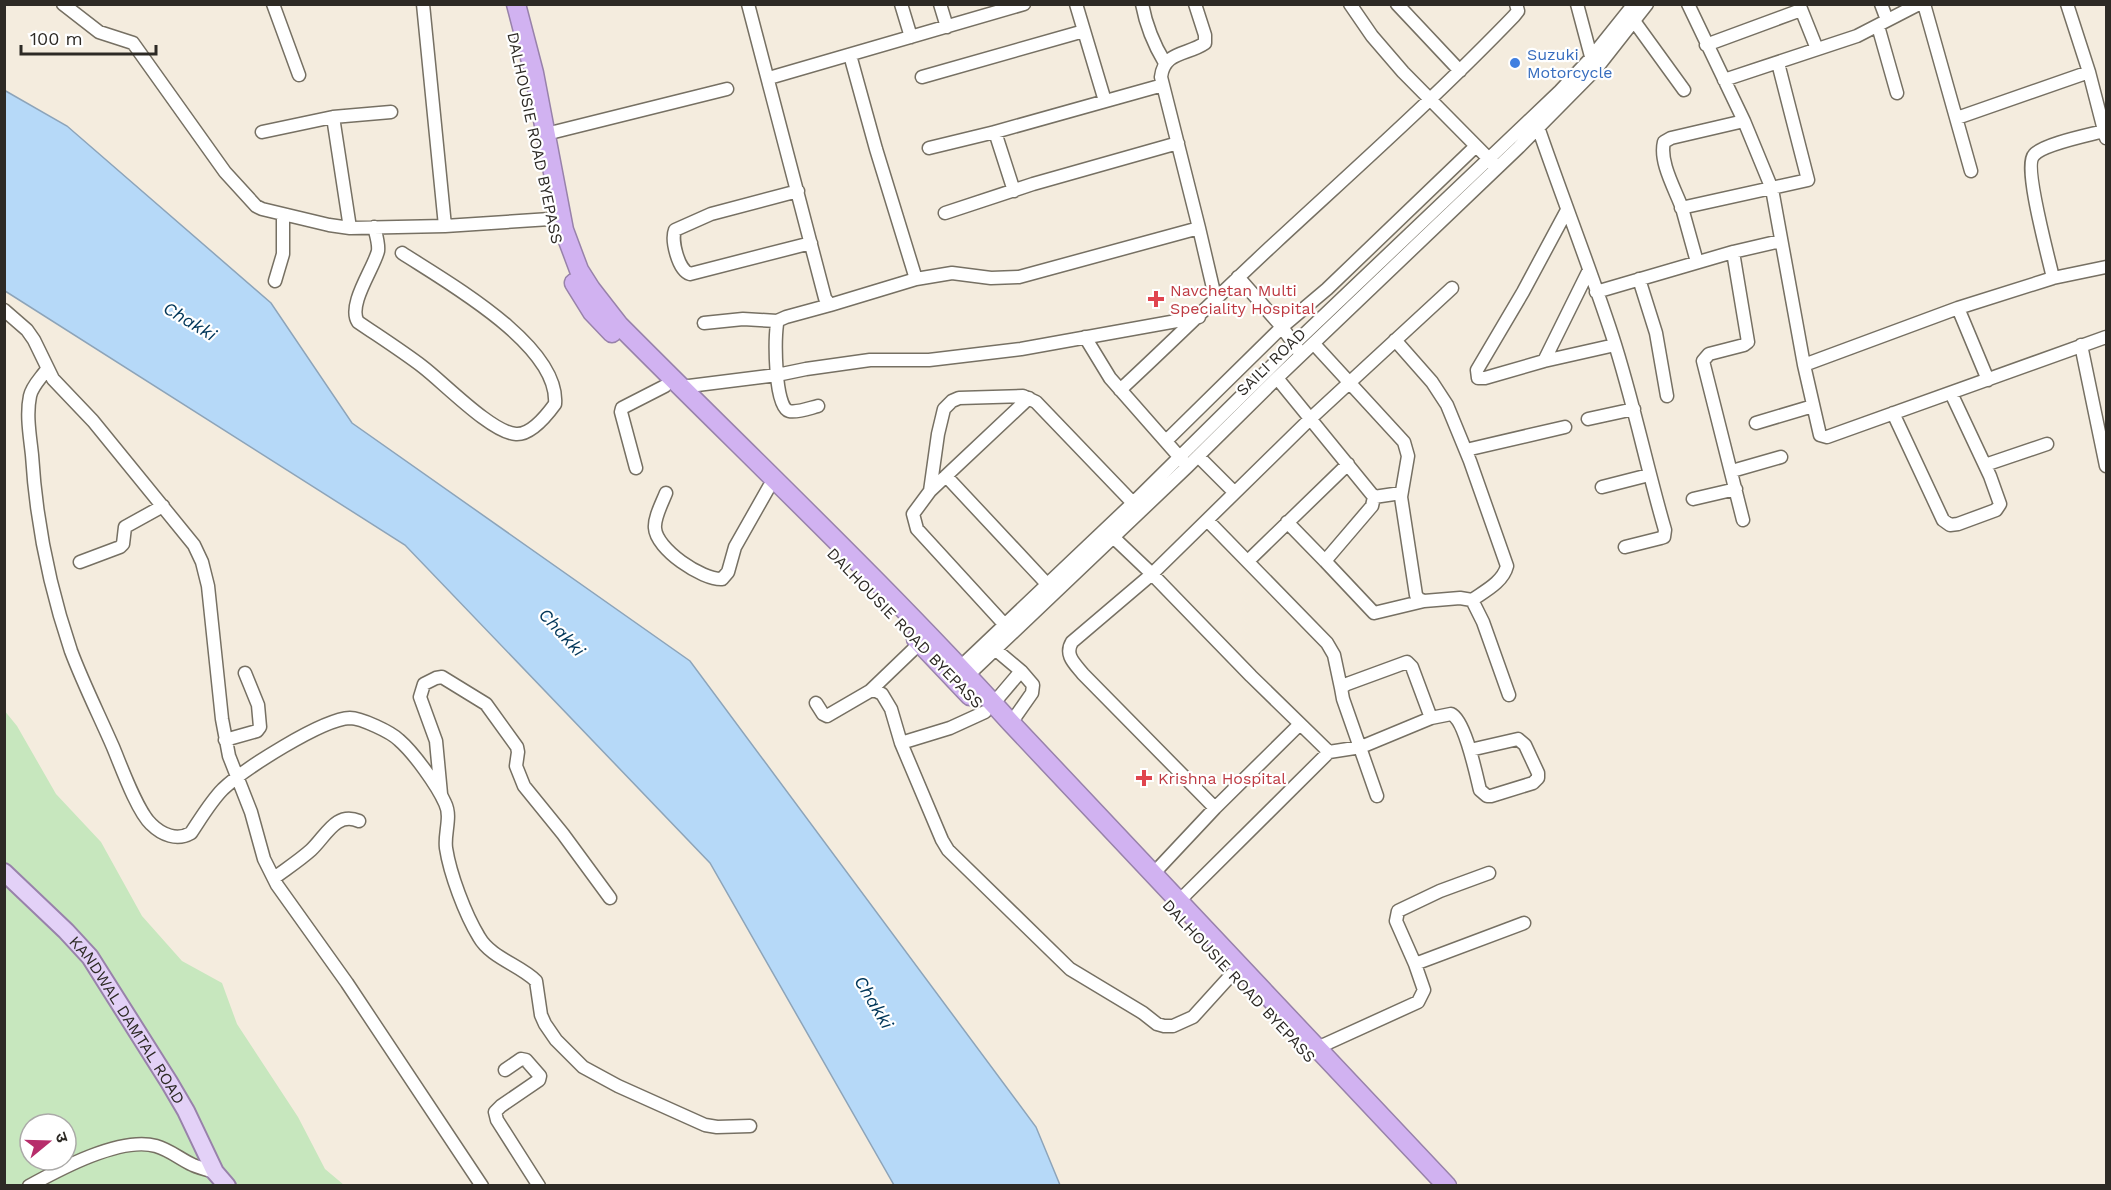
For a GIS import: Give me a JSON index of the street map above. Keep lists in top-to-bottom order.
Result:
{
  "streets": {
    "highway": ["DALHOUSIE ROAD BYEPASS"],
    "main road": ["KANDWAL DAMTAL ROAD"],
    "street": ["SAILI ROAD"]
  },
  "crossings": [
    ["DALHOUSIE ROAD BYEPASS", "SAILI ROAD"]
  ],
  "water": ["Chakki"],
  "places": {
    "other": ["Suzuki Motorcycle"],
    "health": ["Navchetan Multi Speciality Hospital", "Krishna Hospital"]
  },
  "scale_bar": "100 m",
  "north": "right"
}
